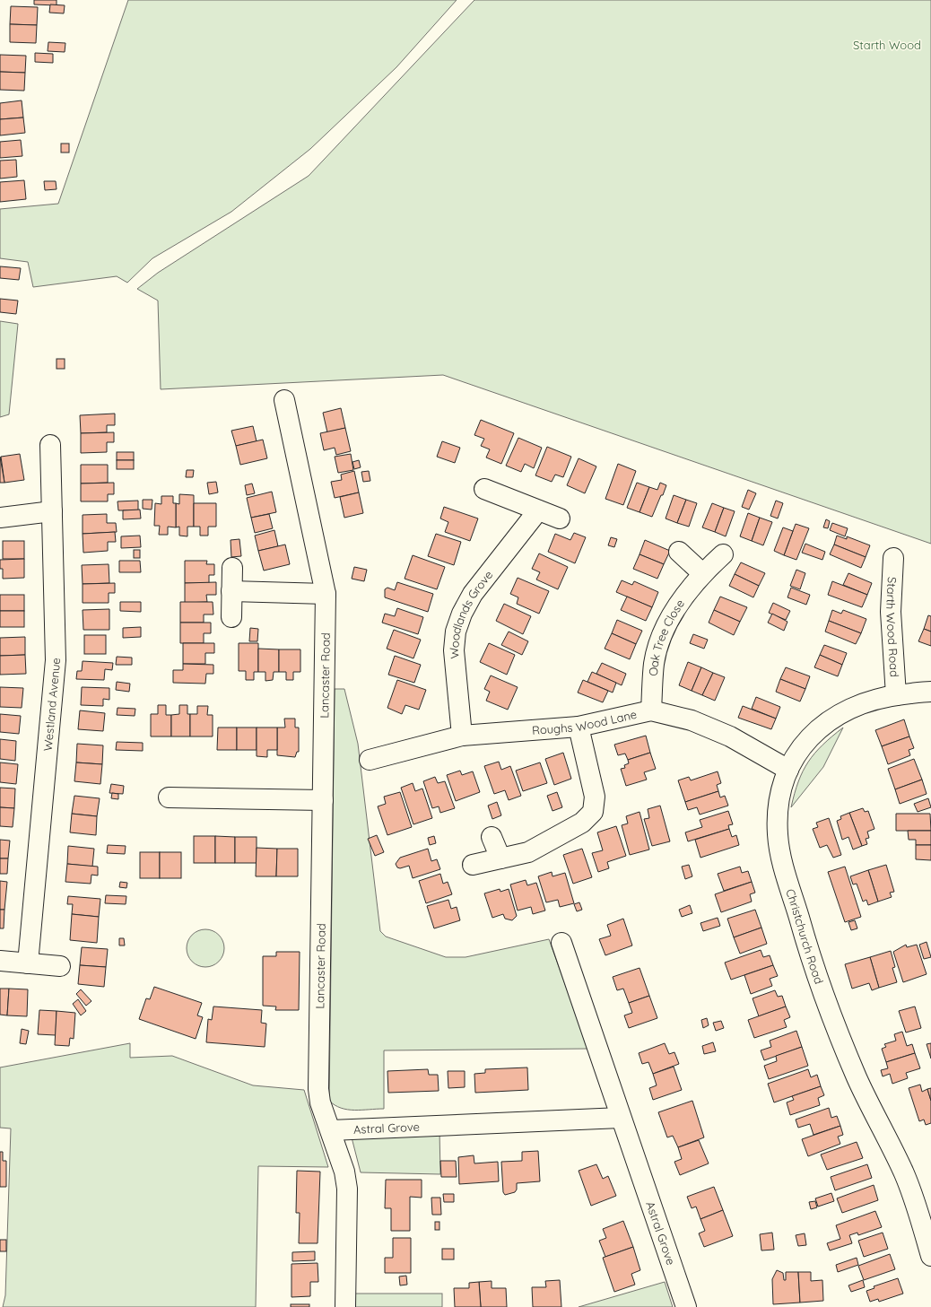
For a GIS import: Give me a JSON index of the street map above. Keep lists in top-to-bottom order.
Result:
{
  "streets": {
    "street": [
      "Woodlands Grove",
      "Starth Wood Road",
      "Oak Tree Close",
      "Lancaster Road",
      "Westland Avenue",
      "Roughs Wood Lane",
      "Christchurch Road",
      "Astral Grove"
    ]
  },
  "crossings": [
    ["Woodlands Grove", "Roughs Wood Lane"],
    ["Starth Wood Road", "Christchurch Road"],
    ["Oak Tree Close", "Roughs Wood Lane"],
    ["Lancaster Road", "Astral Grove"],
    ["Roughs Wood Lane", "Christchurch Road"]
  ],
  "parks": ["Starth Wood"]
}
